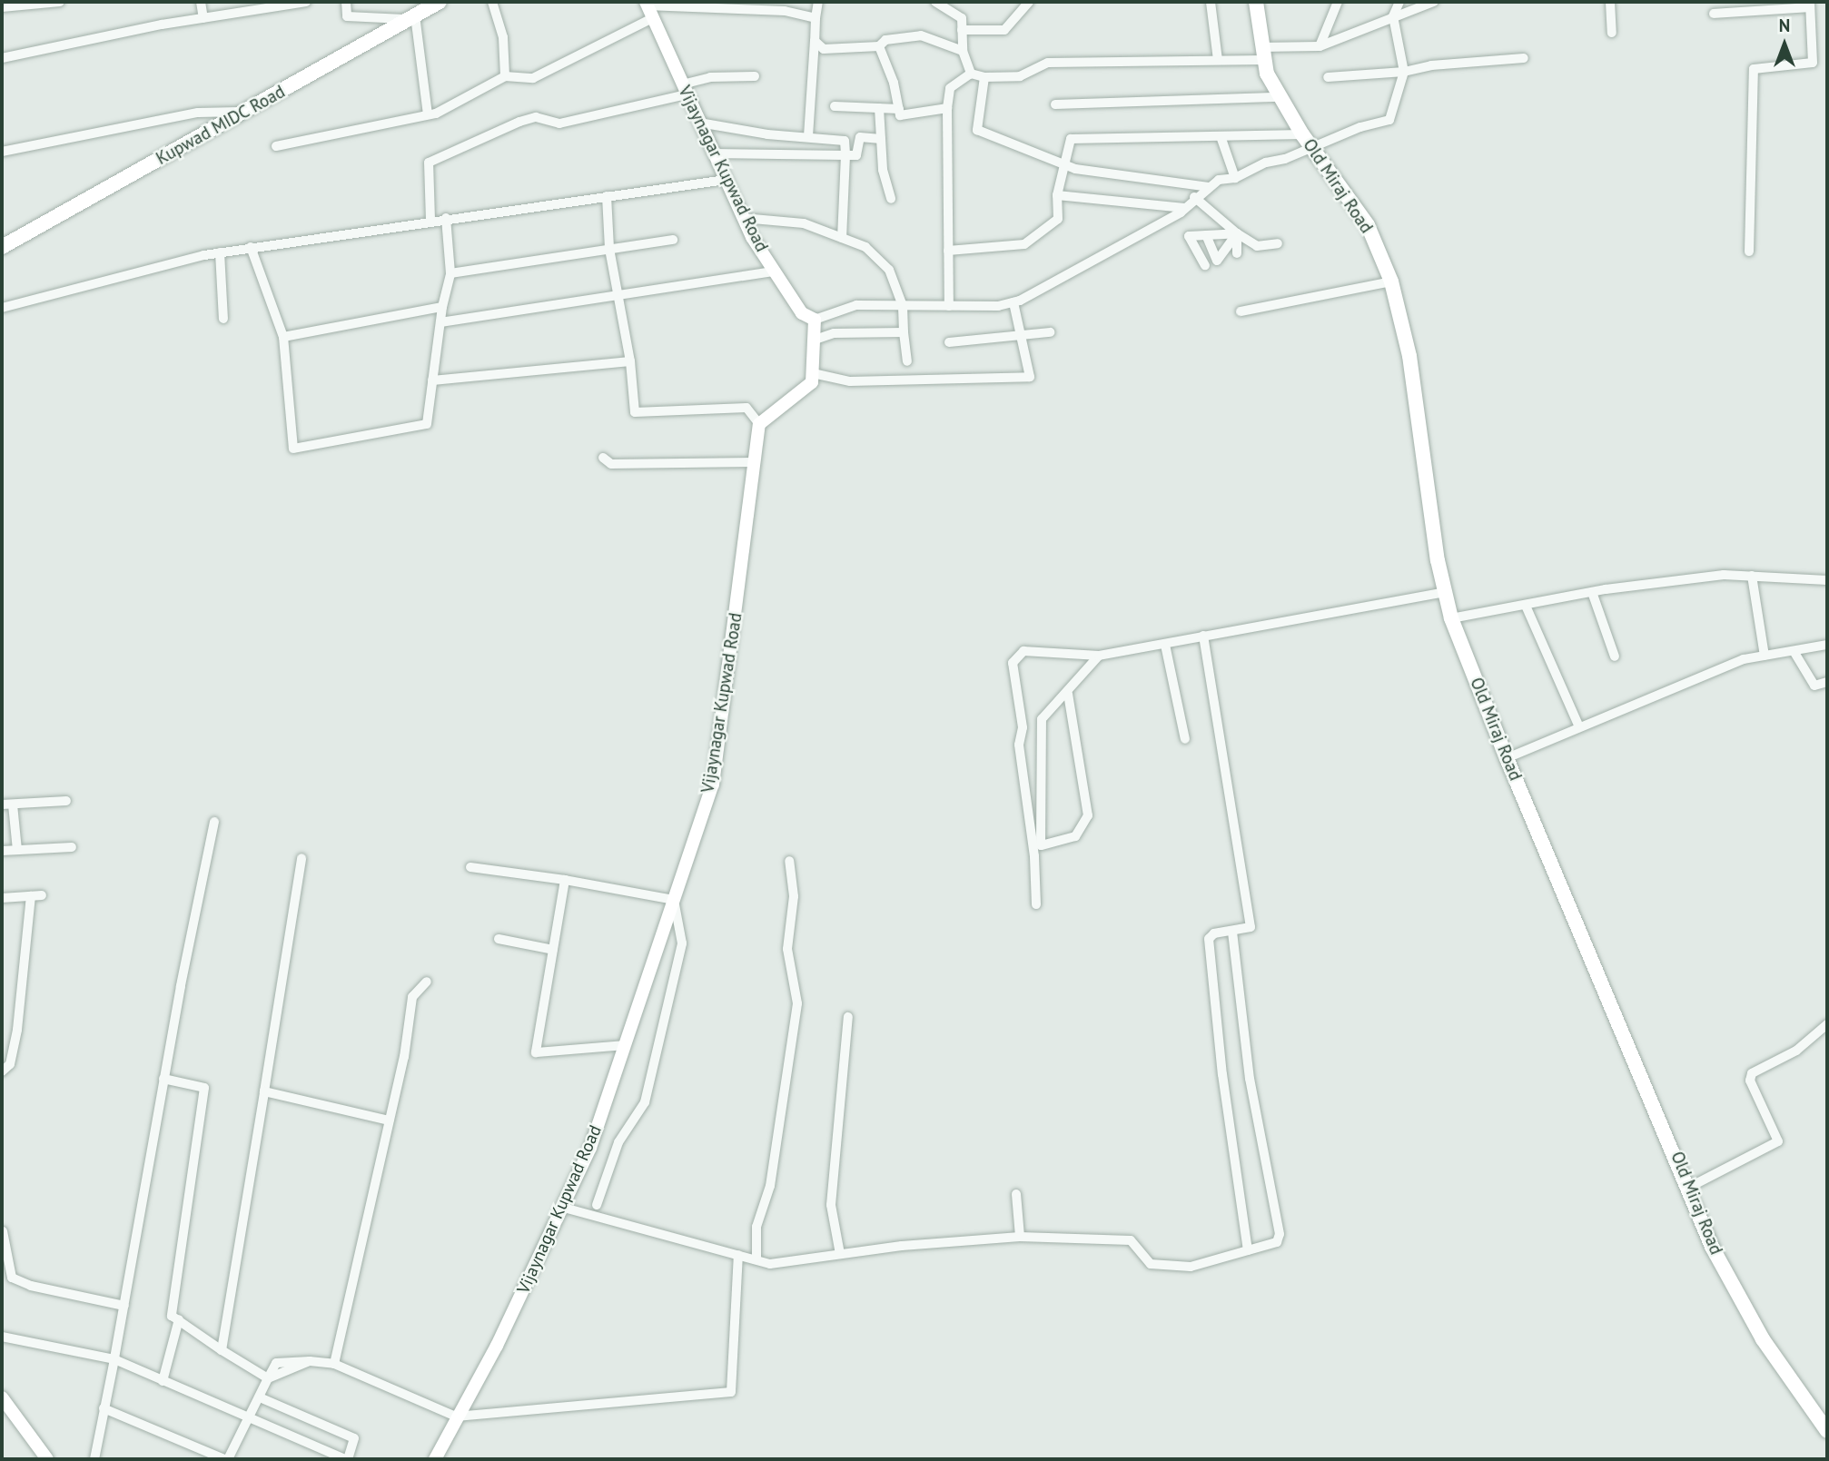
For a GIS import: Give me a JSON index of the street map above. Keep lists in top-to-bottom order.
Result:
{
  "streets": {
    "main road": ["Kupwad MIDC Road", "Old Miraj Road"],
    "street": ["Vijaynagar Kupwad Road"]
  },
  "north": "top"
}
